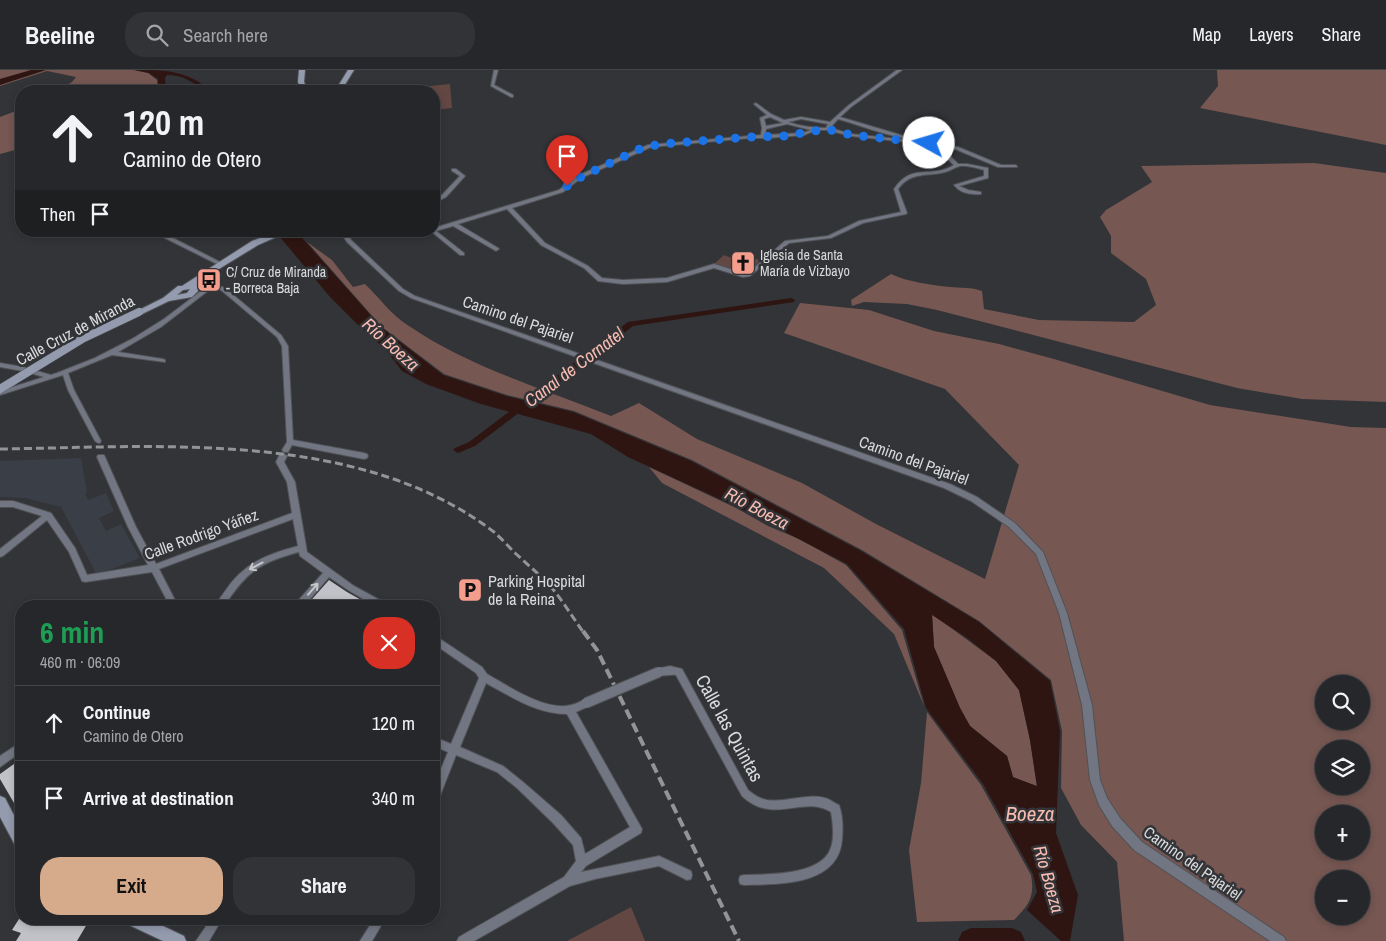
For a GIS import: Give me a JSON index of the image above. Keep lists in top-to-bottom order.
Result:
{
  "streets": {
    "street": [
      "Camino del Pajariel",
      "Calle Cruz de Miranda",
      "Calle Rodrigo Yáñez",
      "Calle las Quintas"
    ]
  },
  "water": ["Río Boeza", "Canal de Cornatel", "Boeza"],
  "places": {
    "church": ["Iglesia de Santa María de Vizbayo"],
    "bus stop": ["C/ Cruz de Miranda - Borreca Baja"],
    "parking": ["Parking Hospital de la Reina"]
  },
  "page": {
    "header": "Beeline",
    "search": "Search here",
    "nav": ["Map", "Layers", "Share"],
    "turn": ["120 m", "Camino de Otero"],
    "then": "Then",
    "heading": ["6 min", "460 m · 06:09"],
    "map_buttons": ["+", "−"],
    "list": [
      {
        "name": "Continue",
        "note": "Camino de Otero",
        "value": "120 m"
      },
      {
        "name": "Arrive at destination",
        "value": "340 m"
      }
    ],
    "buttons": ["Exit", "Share"]
  }
}
